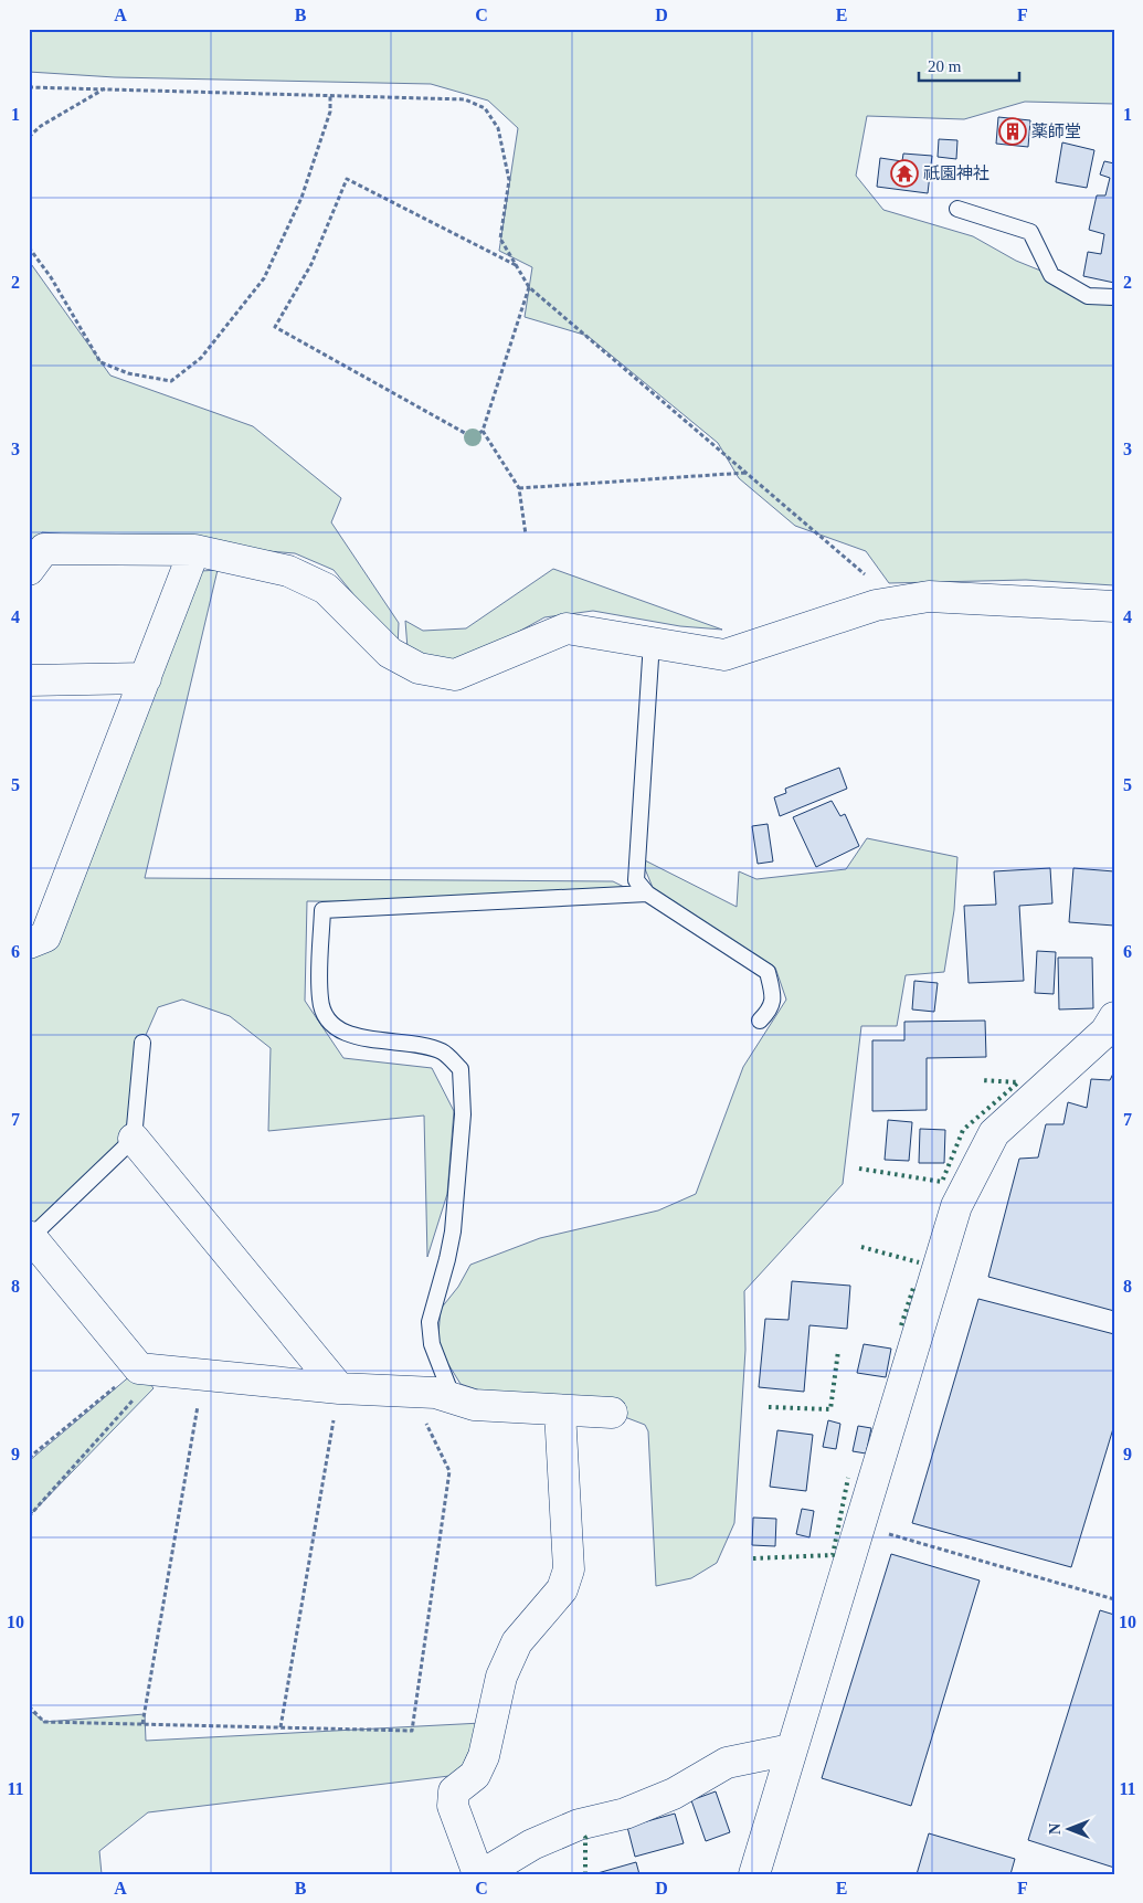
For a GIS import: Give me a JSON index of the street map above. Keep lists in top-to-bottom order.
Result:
{
  "places": {
    "building": ["薬師堂"],
    "temple": ["祇園神社"]
  },
  "scale_bar": "20 m",
  "north": "left",
  "grid": {
    "columns": [
      "A",
      "B",
      "C",
      "D",
      "E",
      "F"
    ],
    "rows": [
      "1",
      "2",
      "3",
      "4",
      "5",
      "6",
      "7",
      "8",
      "9",
      "10",
      "11"
    ]
  }
}
